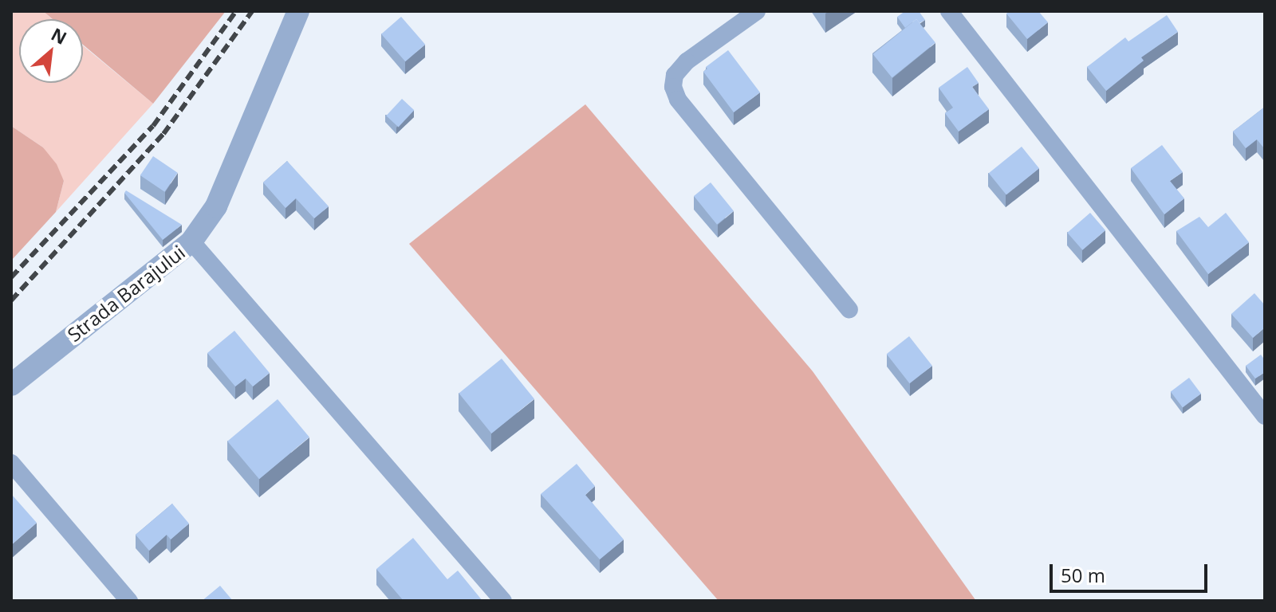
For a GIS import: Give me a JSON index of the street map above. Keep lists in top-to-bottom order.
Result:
{
  "streets": {
    "street": ["Strada Barajului"]
  },
  "scale_bar": "50 m",
  "north": "top right"
}
